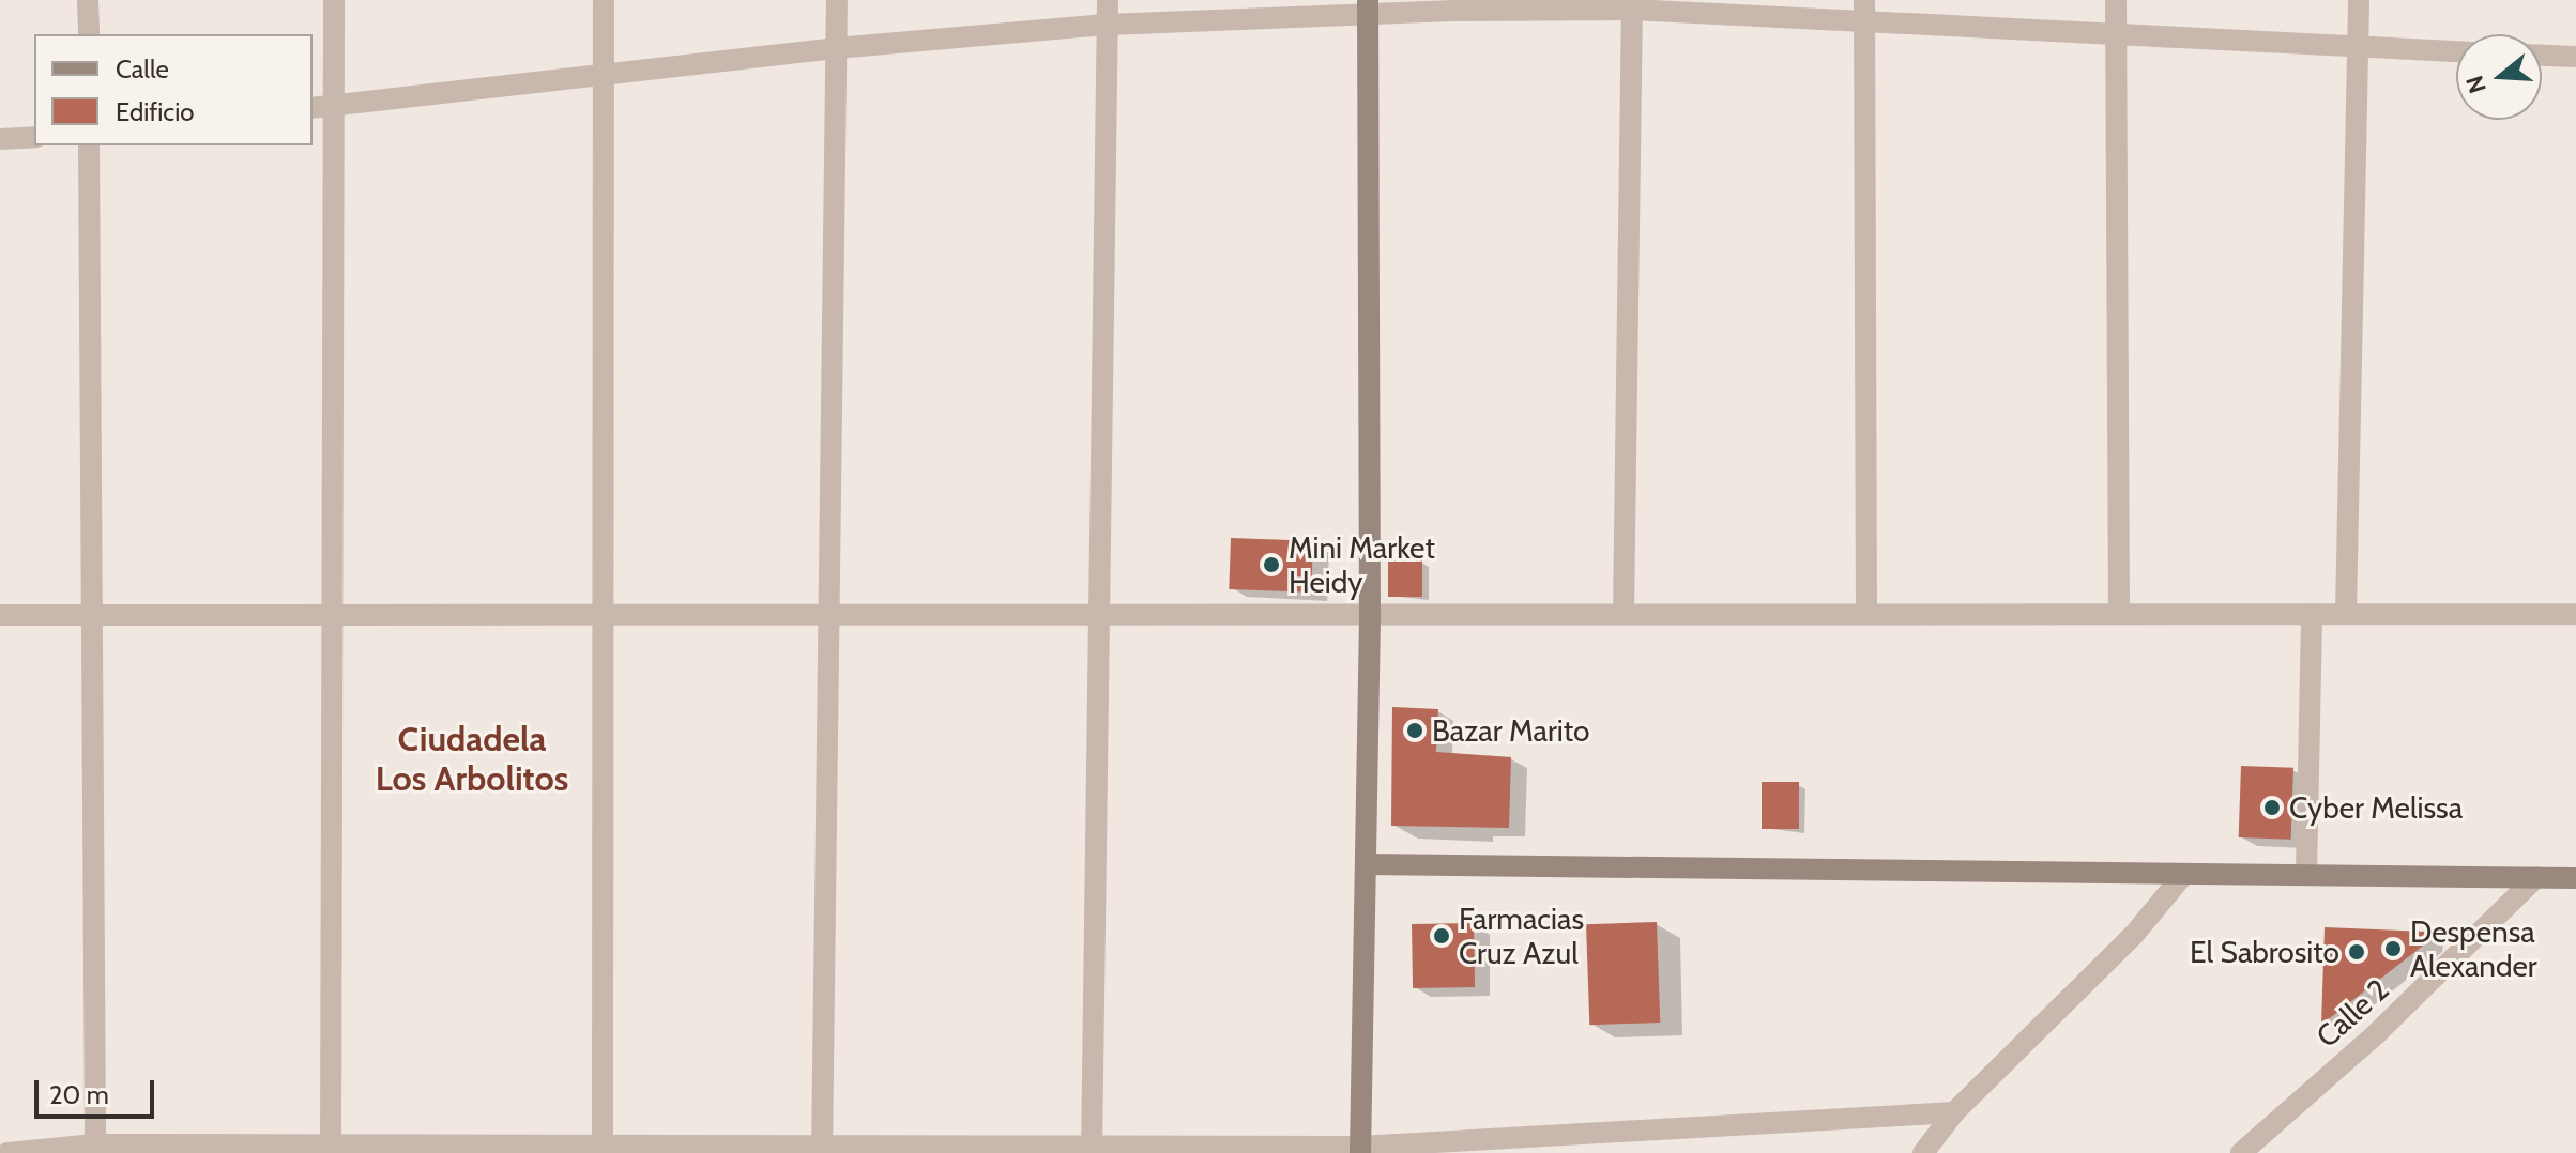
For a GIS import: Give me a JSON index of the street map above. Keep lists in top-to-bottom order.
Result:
{
  "streets": {
    "street": ["Calle 2"]
  },
  "districts": ["Ciudadela Los Arbolitos"],
  "places": [
    "Mini Market Heidy",
    "Bazar Marito",
    "Cyber Melissa",
    "Farmacias Cruz Azul",
    "Despensa Alexander",
    "El Sabrosito"
  ],
  "legend": ["Calle", "Edificio"],
  "scale_bar": "20 m",
  "north": "left"
}
